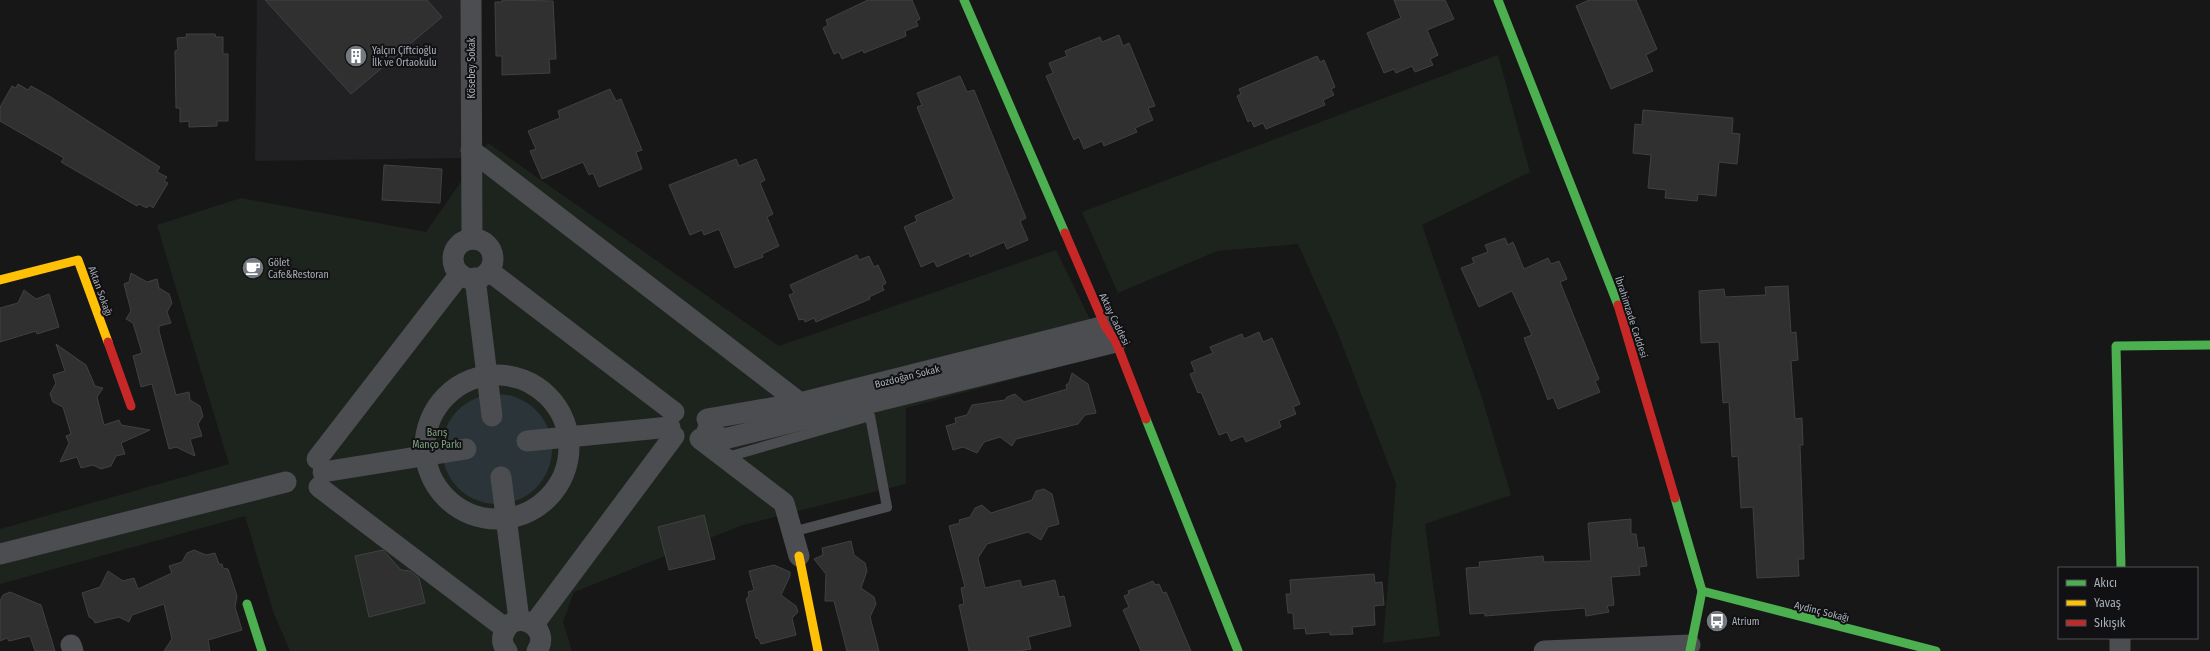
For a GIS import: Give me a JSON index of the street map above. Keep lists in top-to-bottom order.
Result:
{
  "streets": {
    "main road": [
      "Aktan Sokağı",
      "İbrahimzade Caddesi",
      "Aktay Caddesi",
      "Aydinç Sokağı"
    ],
    "street": ["Kösebey Sokak", "Bozdoğan Sokak"]
  },
  "crossings": [
    ["İbrahimzade Caddesi", "Aydinç Sokağı"],
    ["Aktay Caddesi", "Bozdoğan Sokak"]
  ],
  "parks": ["Barış Manço Parkı"],
  "places": {
    "building": ["Yalçın Çiftcioğlu İlk ve Ortaokulu"],
    "cafe": ["Gölet Cafe&Restoran"],
    "bus stop": ["Atrium"]
  },
  "legend": ["Akıcı", "Yavaş", "Sıkışık"]
}
